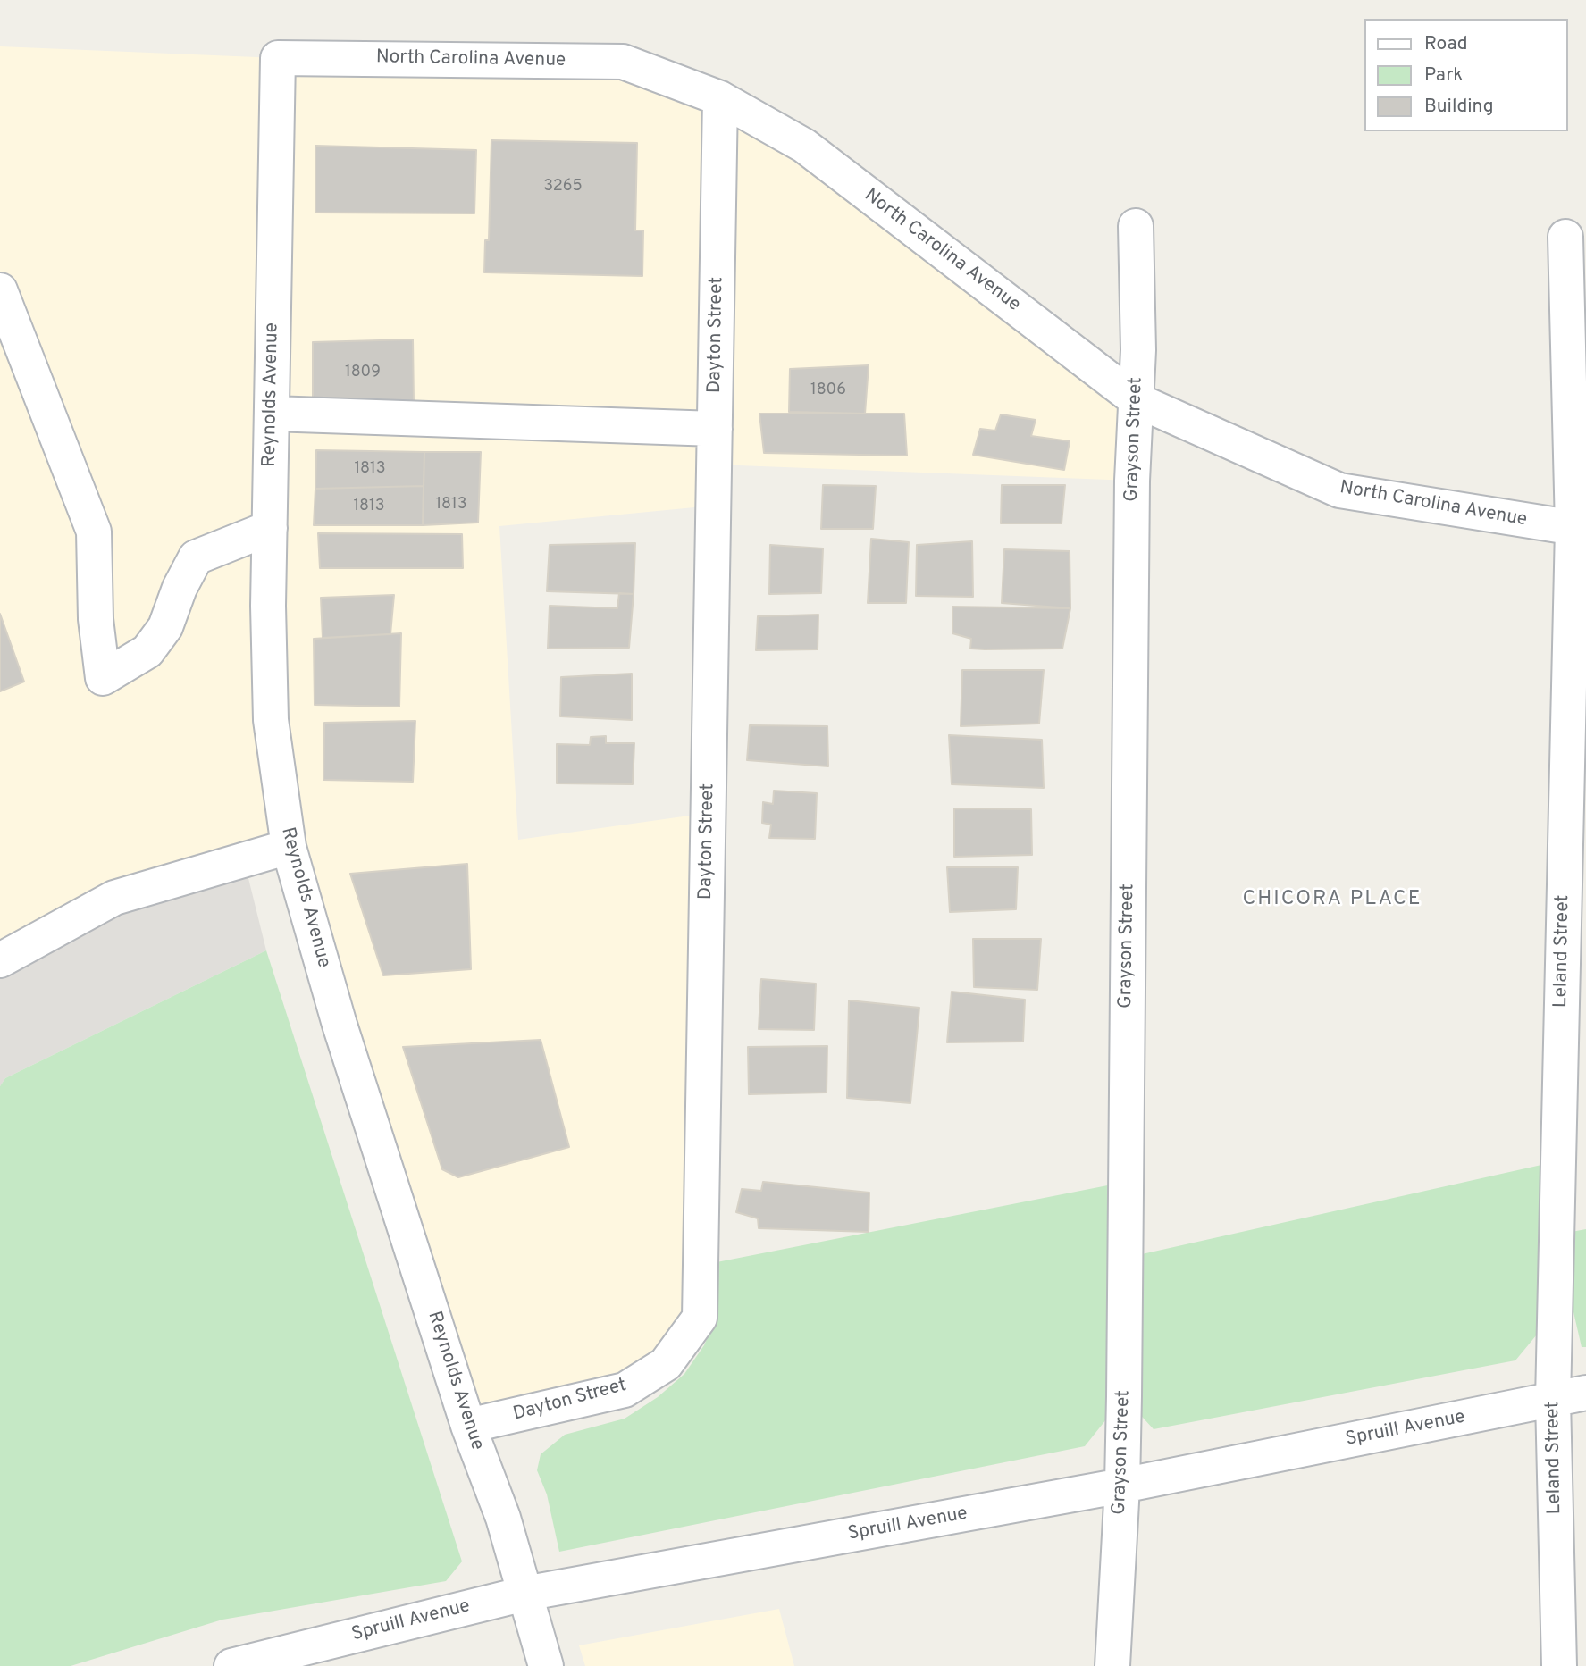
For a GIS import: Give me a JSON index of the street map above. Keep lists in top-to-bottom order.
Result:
{
  "streets": {
    "street": [
      "North Carolina Avenue",
      "Dayton Street",
      "Reynolds Avenue",
      "Grayson Street",
      "Leland Street",
      "Spruill Avenue"
    ]
  },
  "crossings": [
    ["North Carolina Avenue", "Dayton Street"],
    ["North Carolina Avenue", "Reynolds Avenue"],
    ["North Carolina Avenue", "Grayson Street"],
    ["North Carolina Avenue", "Leland Street"],
    ["Dayton Street", "Reynolds Avenue"],
    ["Reynolds Avenue", "Spruill Avenue"],
    ["Grayson Street", "Spruill Avenue"],
    ["Leland Street", "Spruill Avenue"]
  ],
  "districts": ["CHICORA PLACE"],
  "house_numbers": [
    "3265",
    "1809",
    "1806",
    "1813",
    "1813",
    "1813"
  ],
  "legend": ["Road", "Park", "Building"]
}
